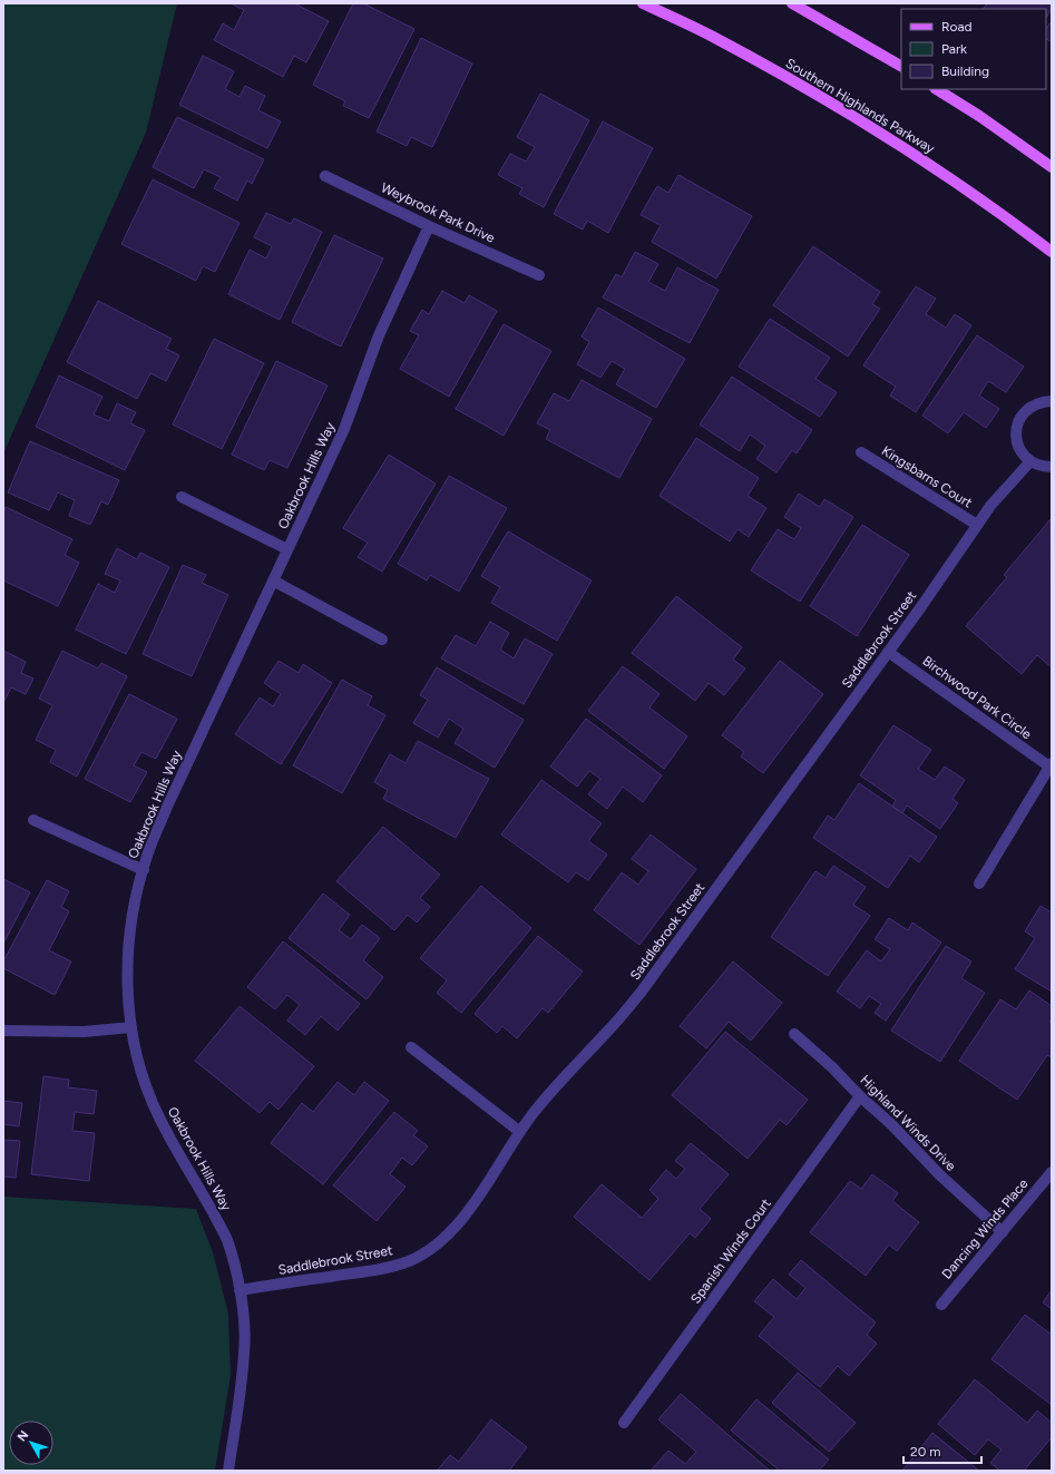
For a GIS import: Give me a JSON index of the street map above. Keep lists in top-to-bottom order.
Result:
{
  "streets": {
    "main road": ["Southern Highlands Parkway"],
    "street": [
      "Weybrook Park Drive",
      "Oakbrook Hills Way",
      "Kingsbarns Court",
      "Saddlebrook Street",
      "Birchwood Park Circle",
      "Highland Winds Drive",
      "Dancing Winds Place",
      "Spanish Winds Court"
    ]
  },
  "crossings": [
    ["Weybrook Park Drive", "Oakbrook Hills Way"],
    ["Oakbrook Hills Way", "Saddlebrook Street"],
    ["Kingsbarns Court", "Saddlebrook Street"],
    ["Saddlebrook Street", "Birchwood Park Circle"],
    ["Highland Winds Drive", "Dancing Winds Place"],
    ["Highland Winds Drive", "Spanish Winds Court"]
  ],
  "legend": ["Road", "Park", "Building"],
  "scale_bar": "20 m",
  "north": "top left"
}
